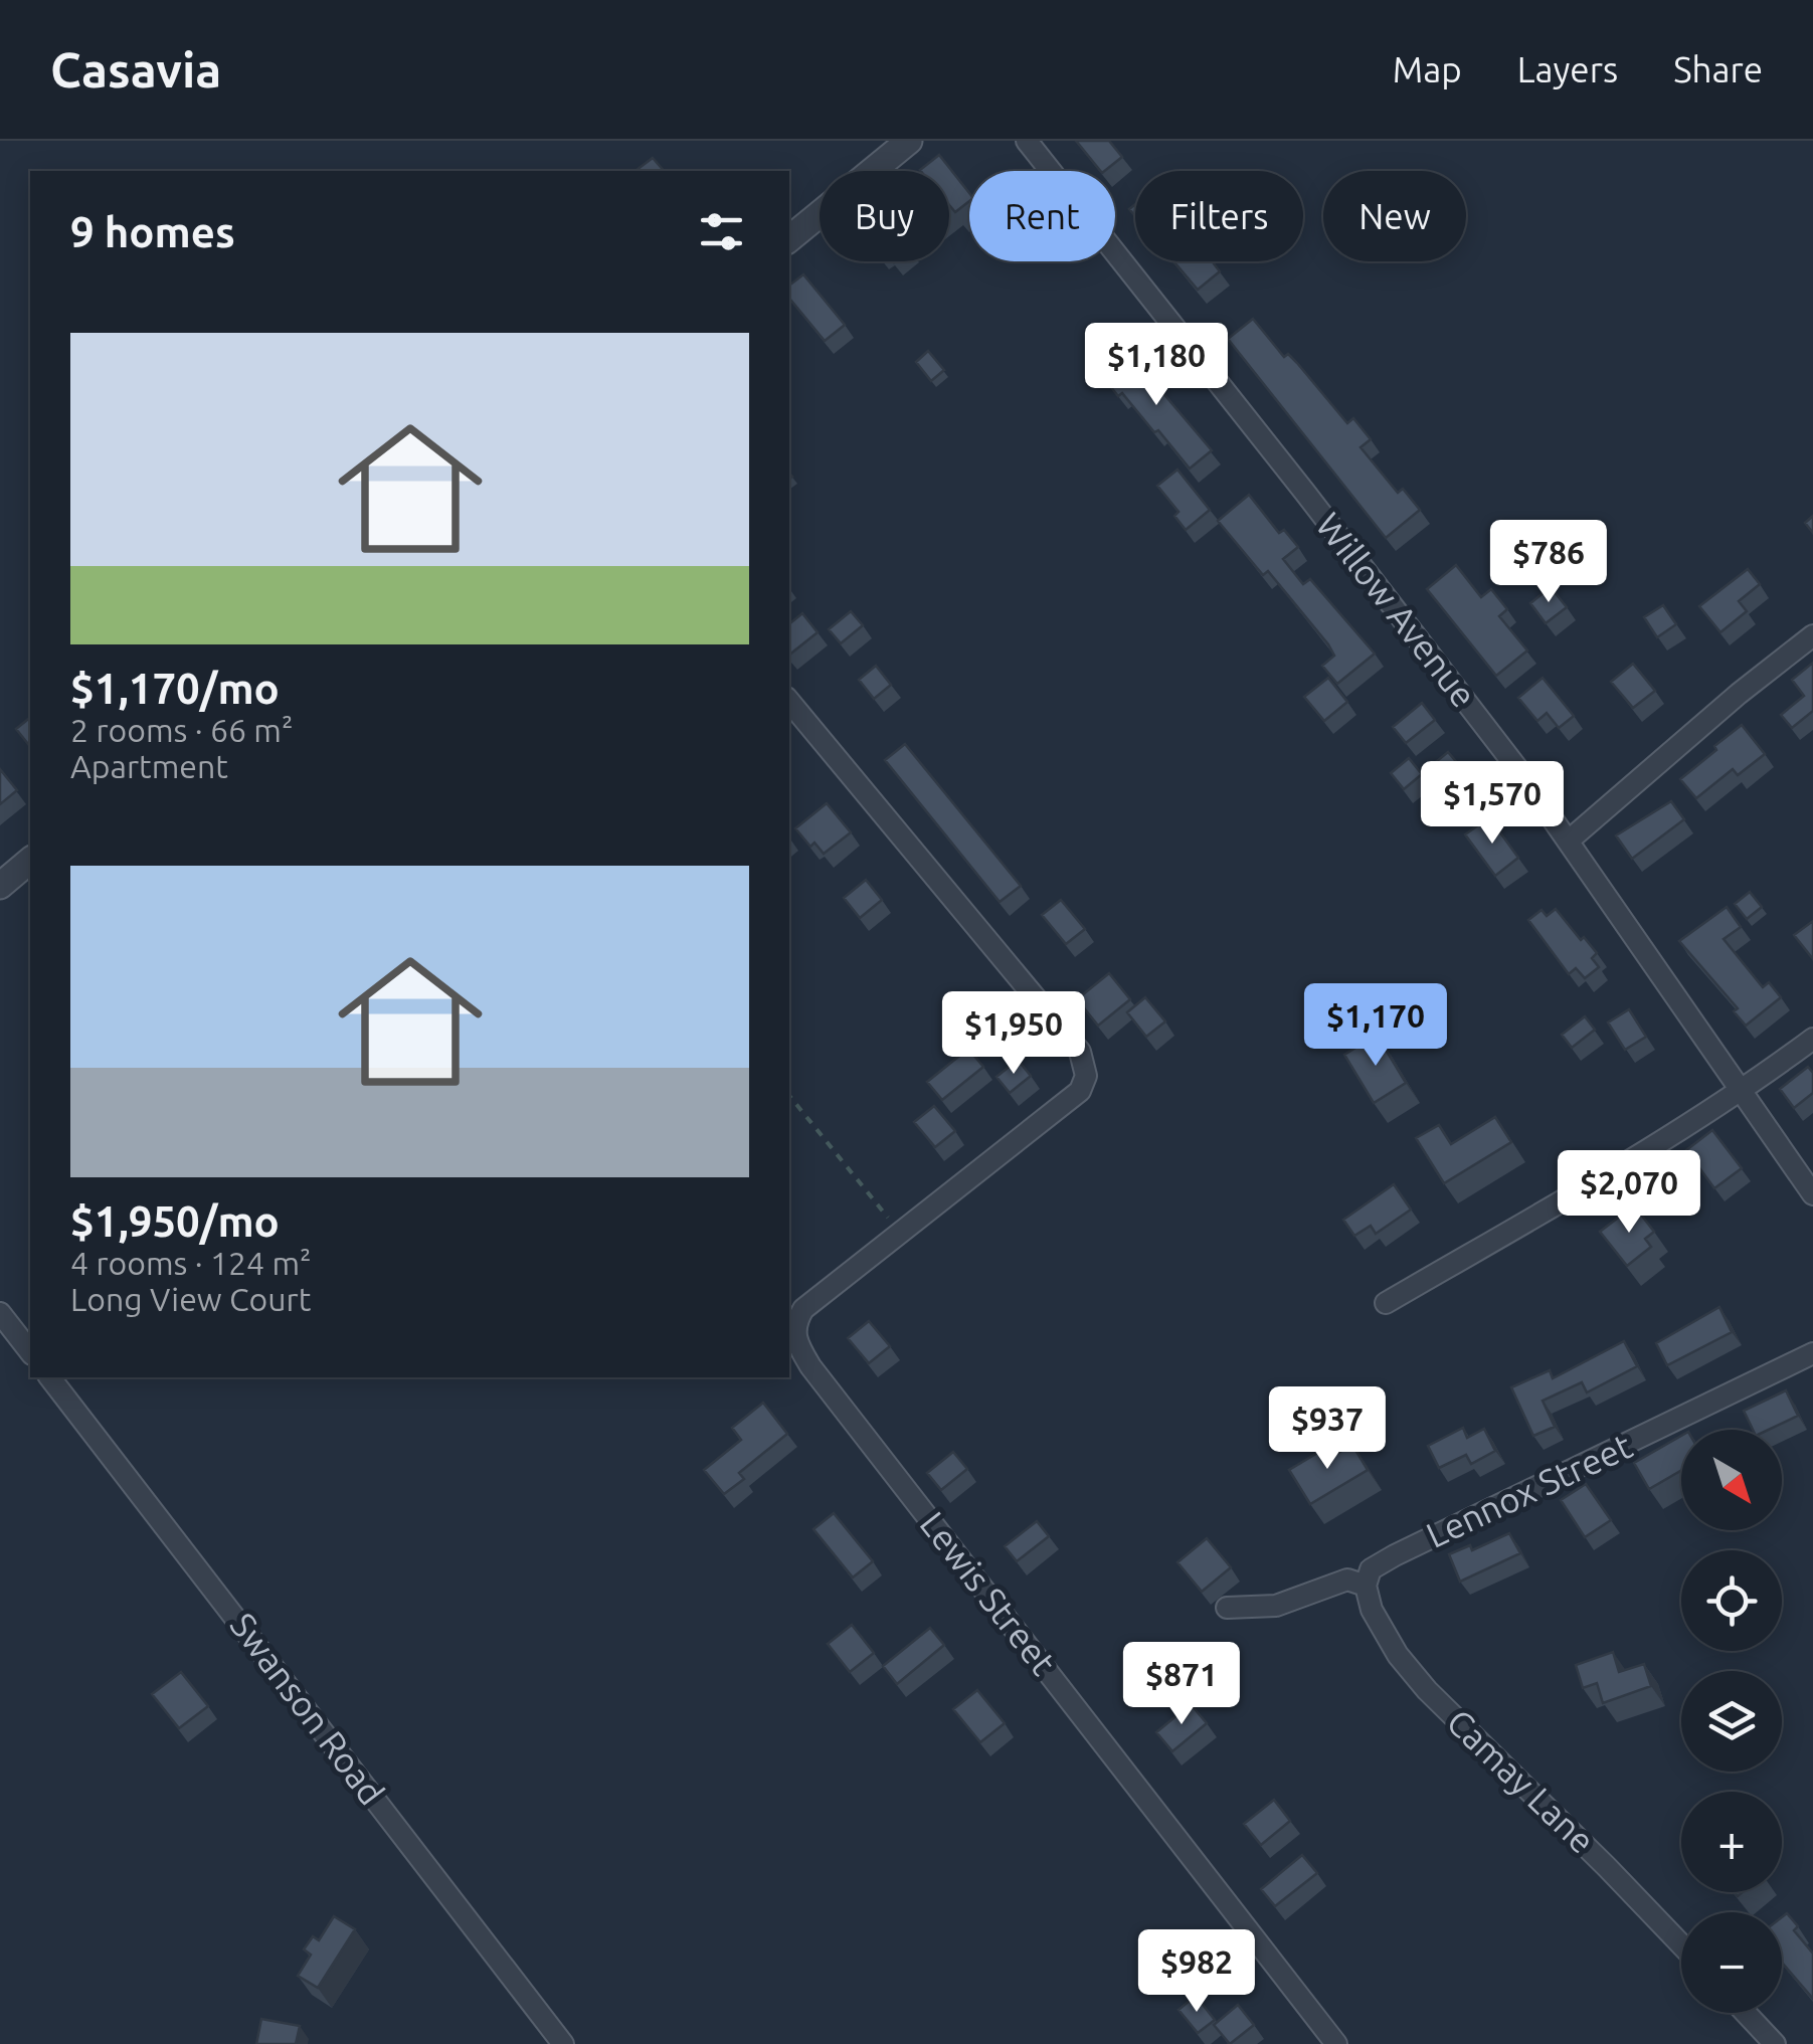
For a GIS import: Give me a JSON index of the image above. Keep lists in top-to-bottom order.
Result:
{
  "streets": {
    "street": [
      "Willow Avenue",
      "Lennox Street",
      "Lewis Street",
      "Swanson Road",
      "Camay Lane"
    ]
  },
  "crossings": [
    ["Lennox Street", "Camay Lane"]
  ],
  "north": "bottom right",
  "page": {
    "header": "Casavia",
    "nav": ["Map", "Layers", "Share"],
    "chip": [
      "Buy",
      "Rent",
      "Filters",
      "New"
    ],
    "heading": "9 homes",
    "list": [
      {
        "name": "$1,170/mo",
        "note": "2 rooms · 66 m² · Apartment"
      },
      {
        "name": "$1,950/mo",
        "note": "4 rooms · 124 m² · Long View Court"
      }
    ],
    "price": [
      "$1,180",
      "$786",
      "$1,570",
      "$1,170",
      "$1,950",
      "$2,070",
      "$937",
      "$871",
      "$982"
    ],
    "map_buttons": ["+", "−"]
  }
}
